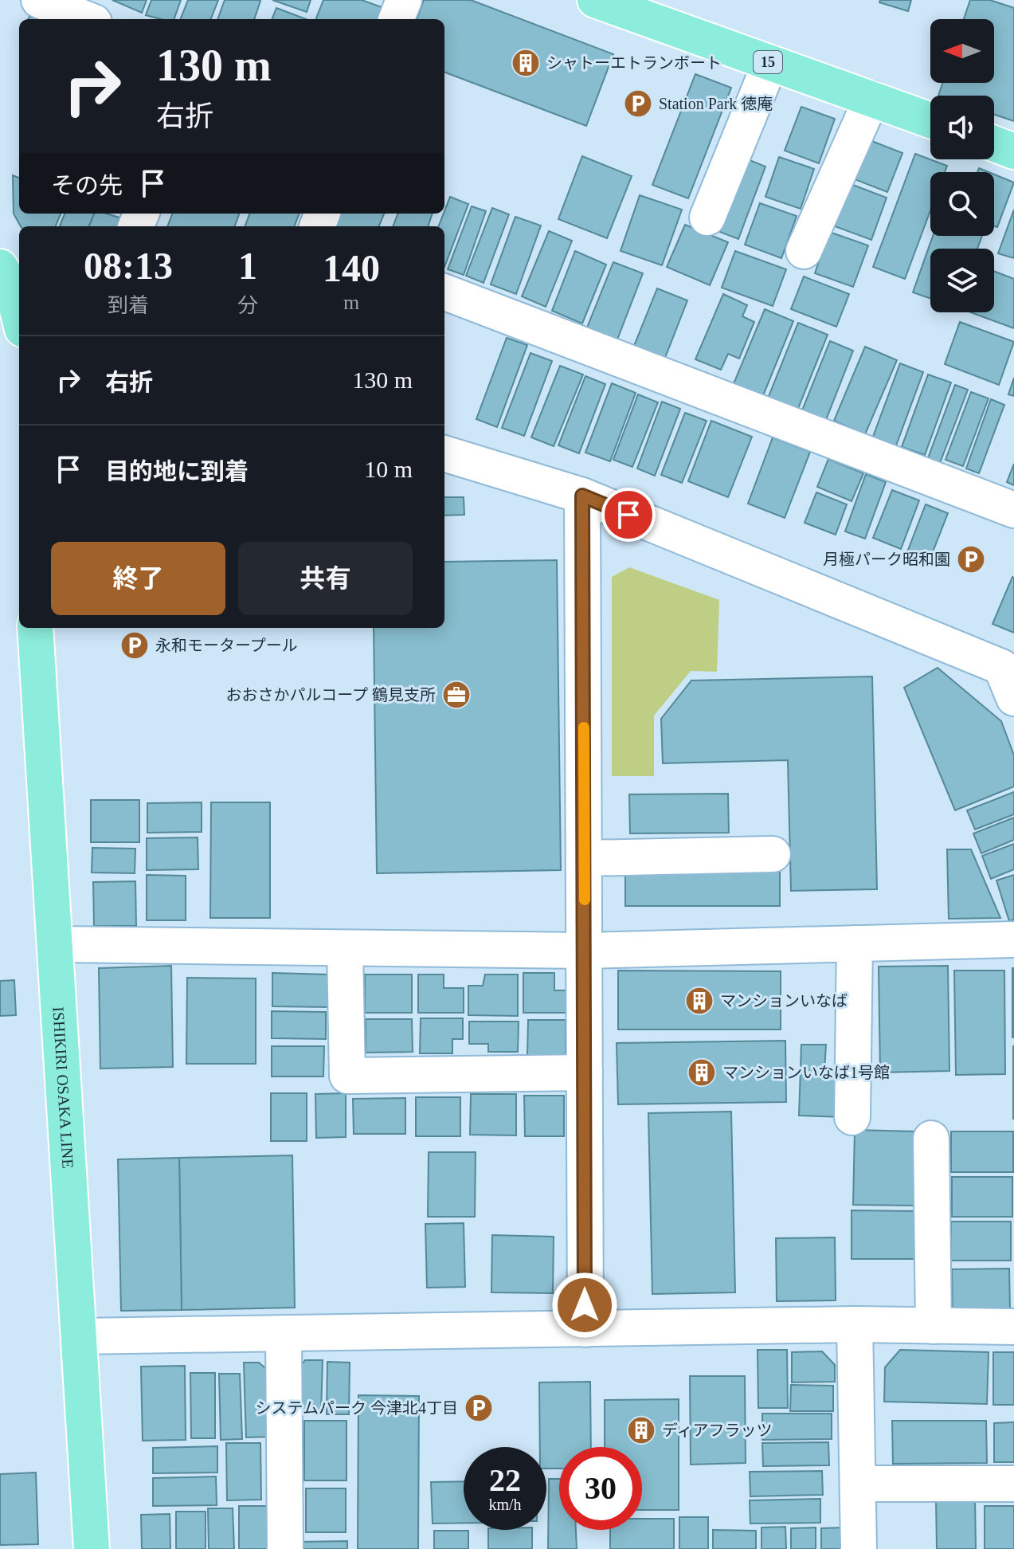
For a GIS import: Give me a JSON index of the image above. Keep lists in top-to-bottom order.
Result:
{
  "streets": {
    "main road": ["15", "ISHIKIRI OSAKA LINE"]
  },
  "places": {
    "building": [
      "シャトーエトランボート",
      "マンションいなば",
      "マンションいなば1号館",
      "ディアフラッツ"
    ],
    "parking": [
      "Station Park 徳庵",
      "月極パーク昭和園",
      "永和モータープール",
      "システムパーク 今津北4丁目"
    ],
    "office": ["おおさかパルコープ 鶴見支所"]
  },
  "north": "left",
  "page": {
    "turn": ["130 m", "右折"],
    "then": "その先",
    "eta": [
      "08:13",
      "到着",
      "1",
      "分",
      "140",
      "m"
    ],
    "list": [
      {
        "name": "右折",
        "value": "130 m"
      },
      {
        "name": "目的地に到着",
        "value": "10 m"
      }
    ],
    "buttons": ["終了", "共有"],
    "speed": "22 km/h",
    "limit": "30"
  }
}
